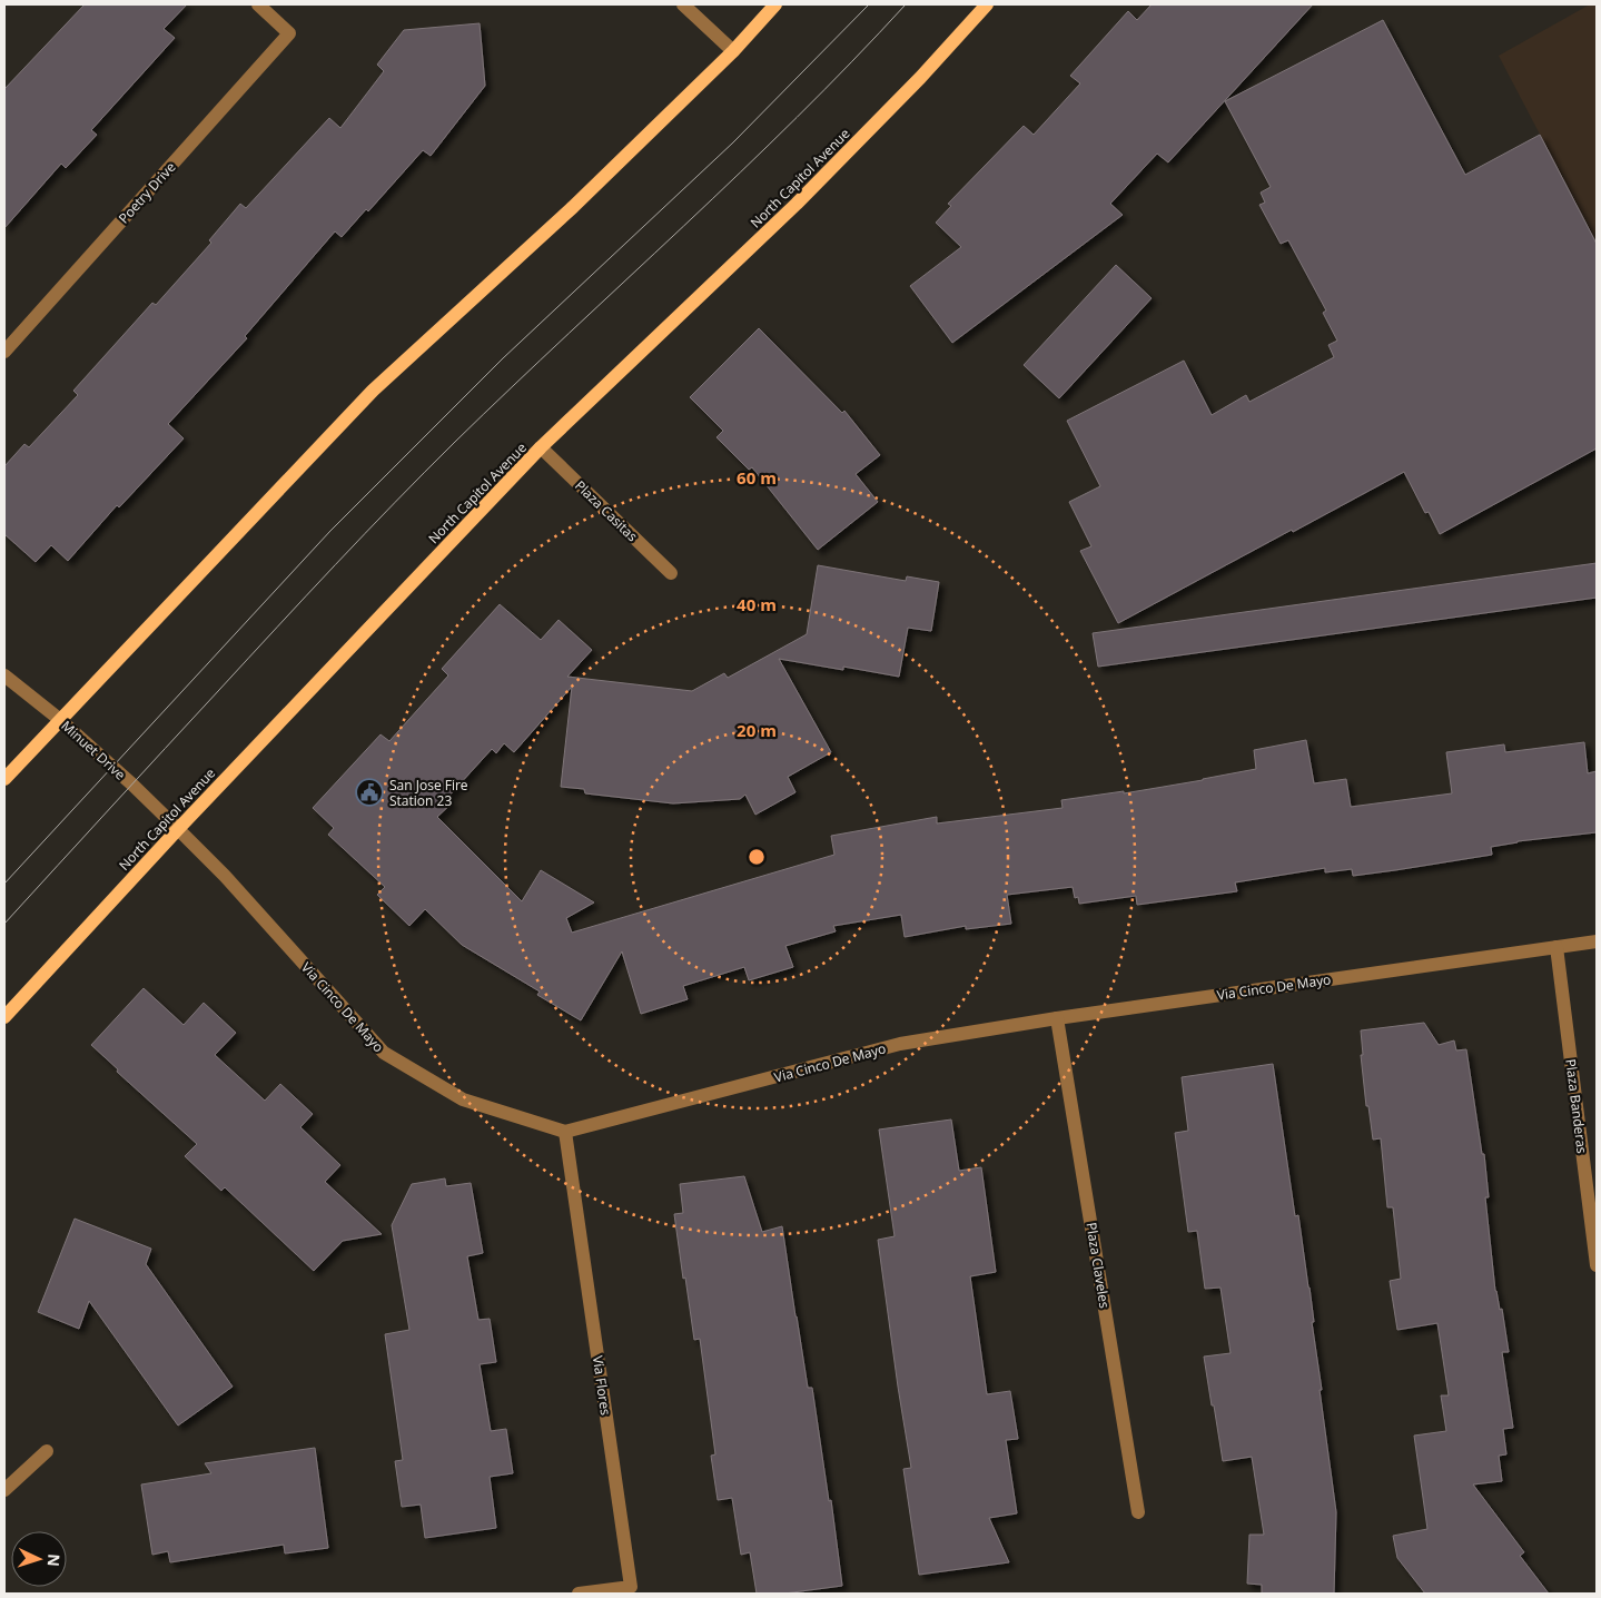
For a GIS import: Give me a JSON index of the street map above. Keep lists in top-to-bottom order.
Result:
{
  "streets": {
    "main road": ["North Capitol Avenue"],
    "street": [
      "Poetry Drive",
      "Plaza Casitas",
      "Minuet Drive",
      "Via Cinco De Mayo",
      "Plaza Banderas",
      "Plaza Claveles",
      "Via Flores"
    ]
  },
  "crossings": [
    ["North Capitol Avenue", "Plaza Casitas"],
    ["North Capitol Avenue", "Minuet Drive"],
    ["North Capitol Avenue", "Via Cinco De Mayo"],
    ["Minuet Drive", "Via Cinco De Mayo"],
    ["Via Cinco De Mayo", "Plaza Banderas"],
    ["Via Cinco De Mayo", "Plaza Claveles"],
    ["Via Cinco De Mayo", "Via Flores"]
  ],
  "places": {
    "public building": ["San Jose Fire Station 23"]
  },
  "north": "right",
  "rings": ["60 m", "40 m", "20 m"]
}
